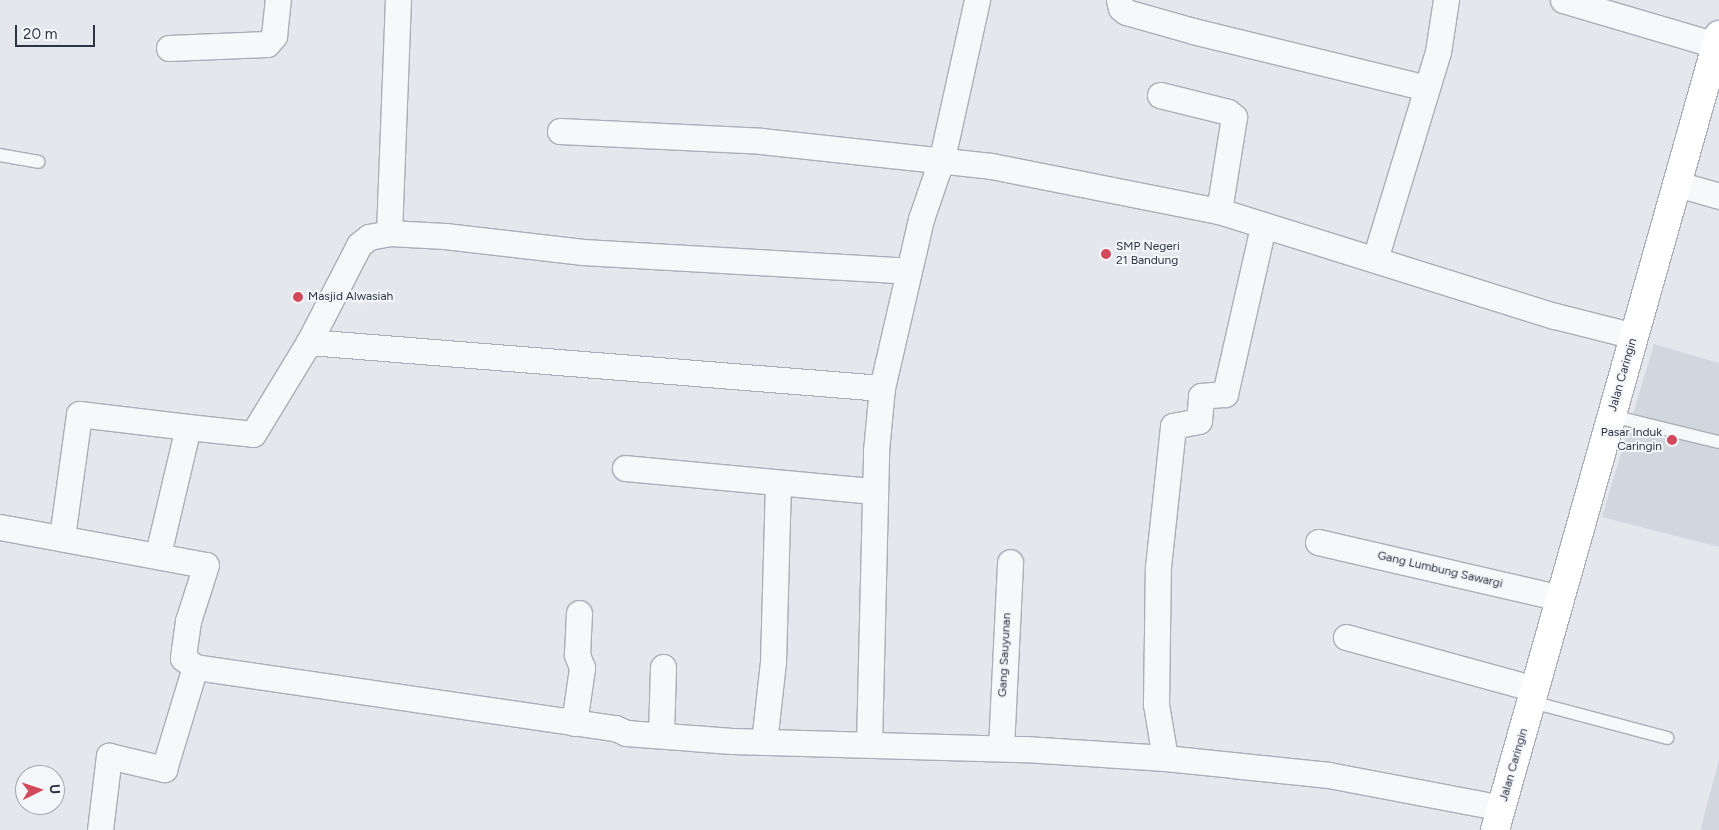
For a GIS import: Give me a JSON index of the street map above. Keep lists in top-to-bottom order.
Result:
{
  "streets": {
    "main road": ["Jalan Caringin"],
    "street": ["Gang Lumbung Sawargi", "Gang Sauyunan"]
  },
  "crossings": [
    ["Jalan Caringin", "Gang Lumbung Sawargi"]
  ],
  "places": ["SMP Negeri 21 Bandung", "Masjid Alwasiah", "Pasar Induk Caringin"],
  "scale_bar": "20 m",
  "north": "right"
}
